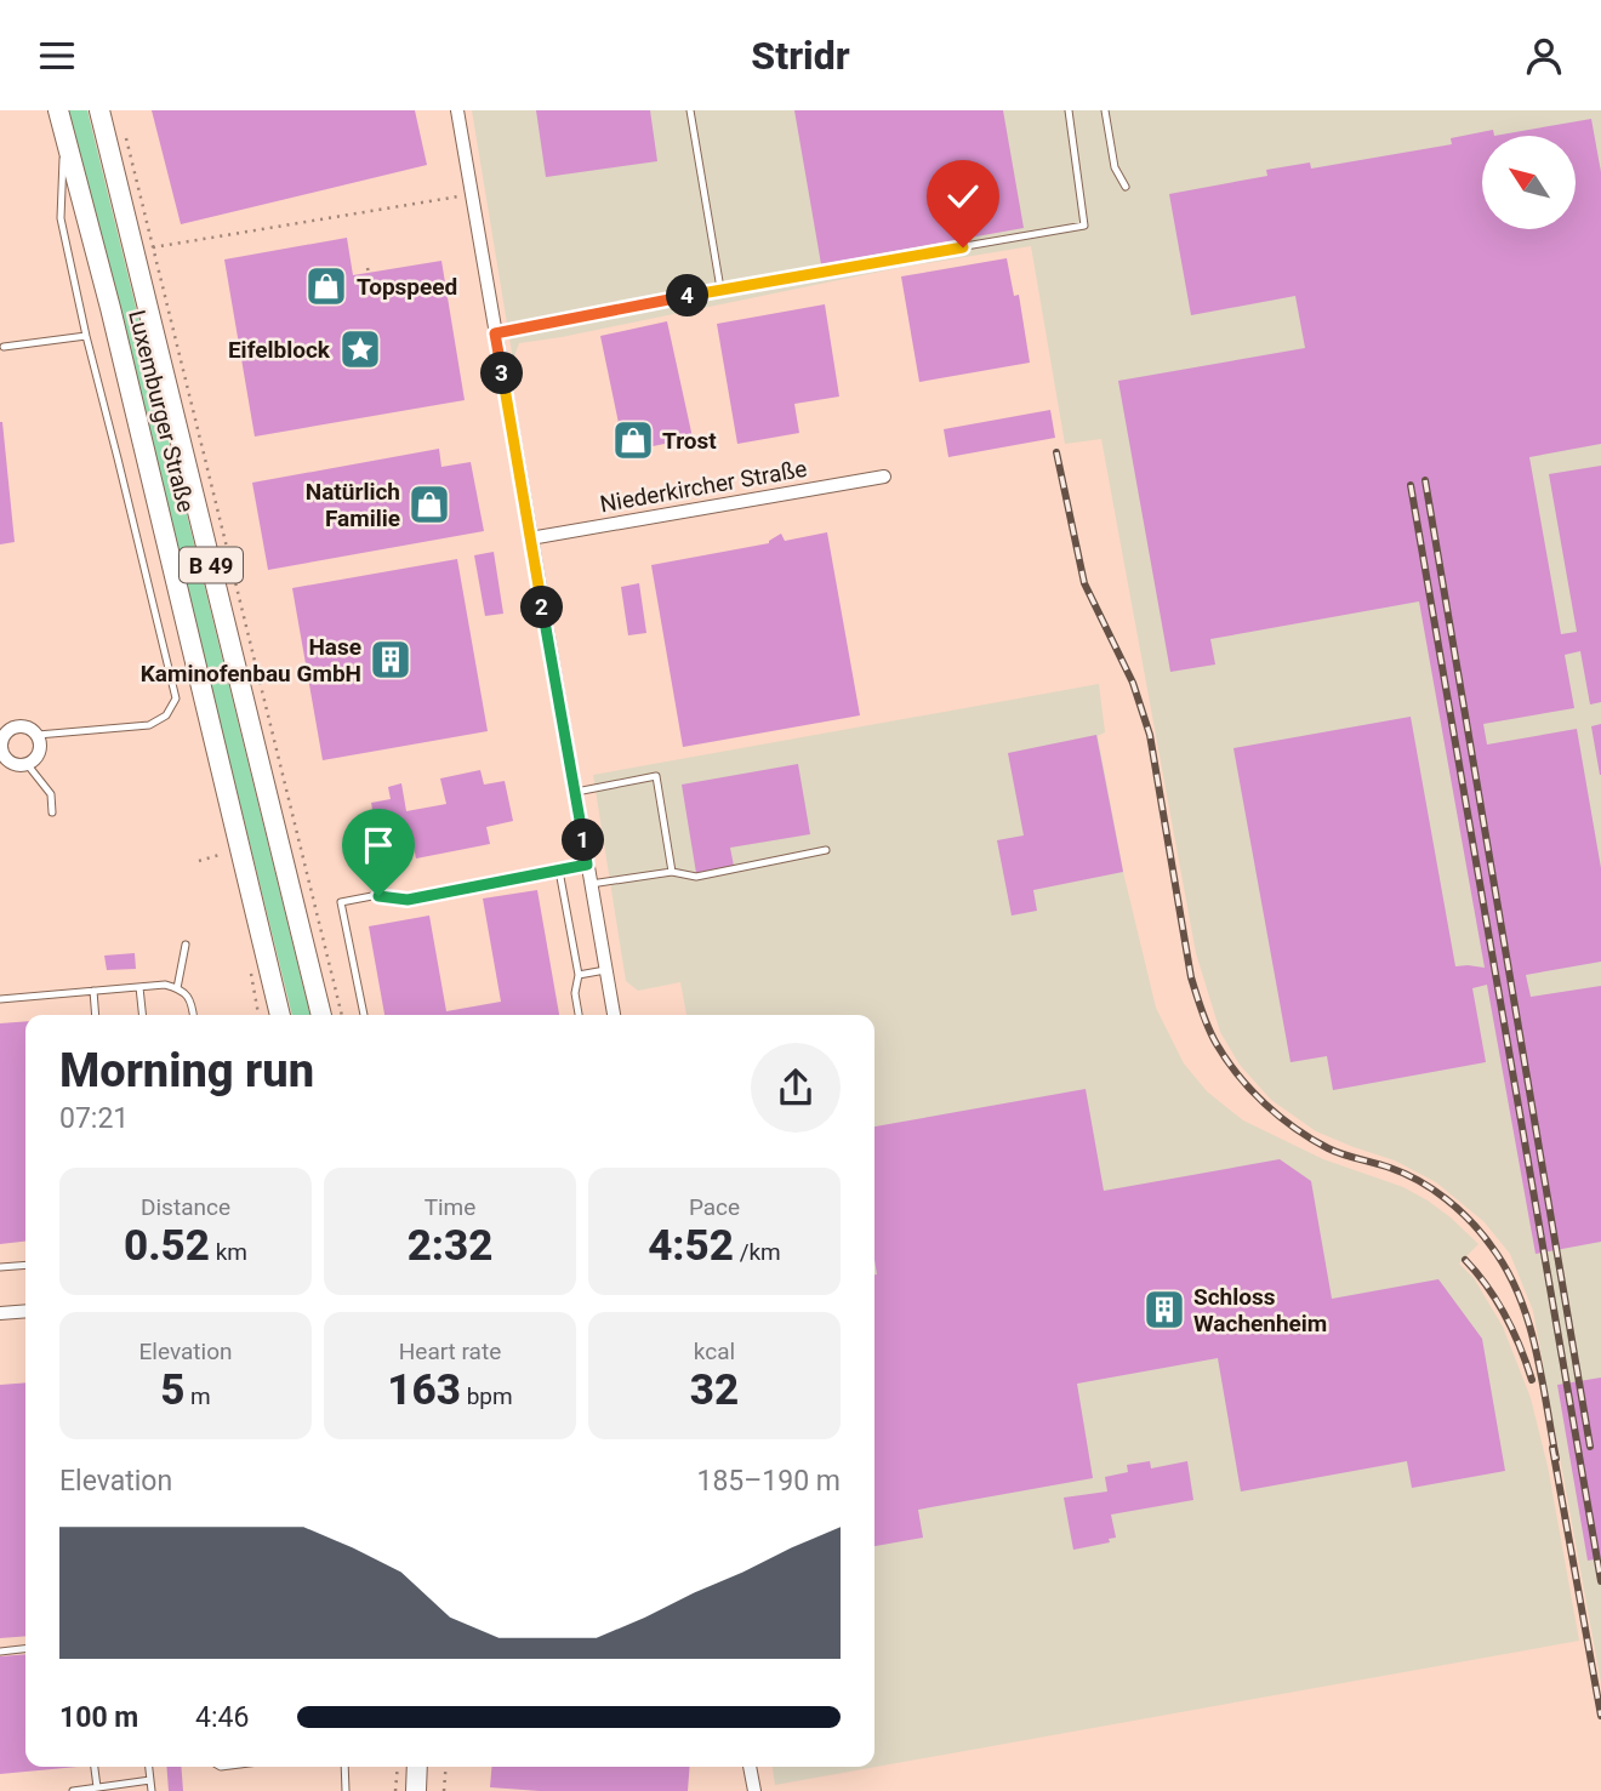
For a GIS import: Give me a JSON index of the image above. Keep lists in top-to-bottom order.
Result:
{
  "streets": {
    "main road": ["Luxemburger Straße", "B 49"],
    "street": ["Niederkircher Straße"]
  },
  "places": {
    "shop": ["Topspeed", "Trost", "Natürlich Familie"],
    "place": ["Eifelblock"],
    "building": ["Hase Kaminofenbau GmbH", "Schloss Wachenheim"]
  },
  "north": "top left",
  "page": {
    "header": "Stridr",
    "pins": [
      "4",
      "3",
      "2",
      "1"
    ],
    "heading": ["Morning run", "07:21"],
    "stats": [
      ["Distance", "0.52 km"],
      ["Time", "2:32"],
      ["Pace", "4:52 /km"],
      ["Elevation", "5 m"],
      ["Heart rate", "163 bpm"],
      ["kcal", "32"]
    ],
    "chart": ["Elevation", "185–190 m"],
    "list": [
      {
        "name": "100 m",
        "note": "4:46"
      }
    ]
  }
}
